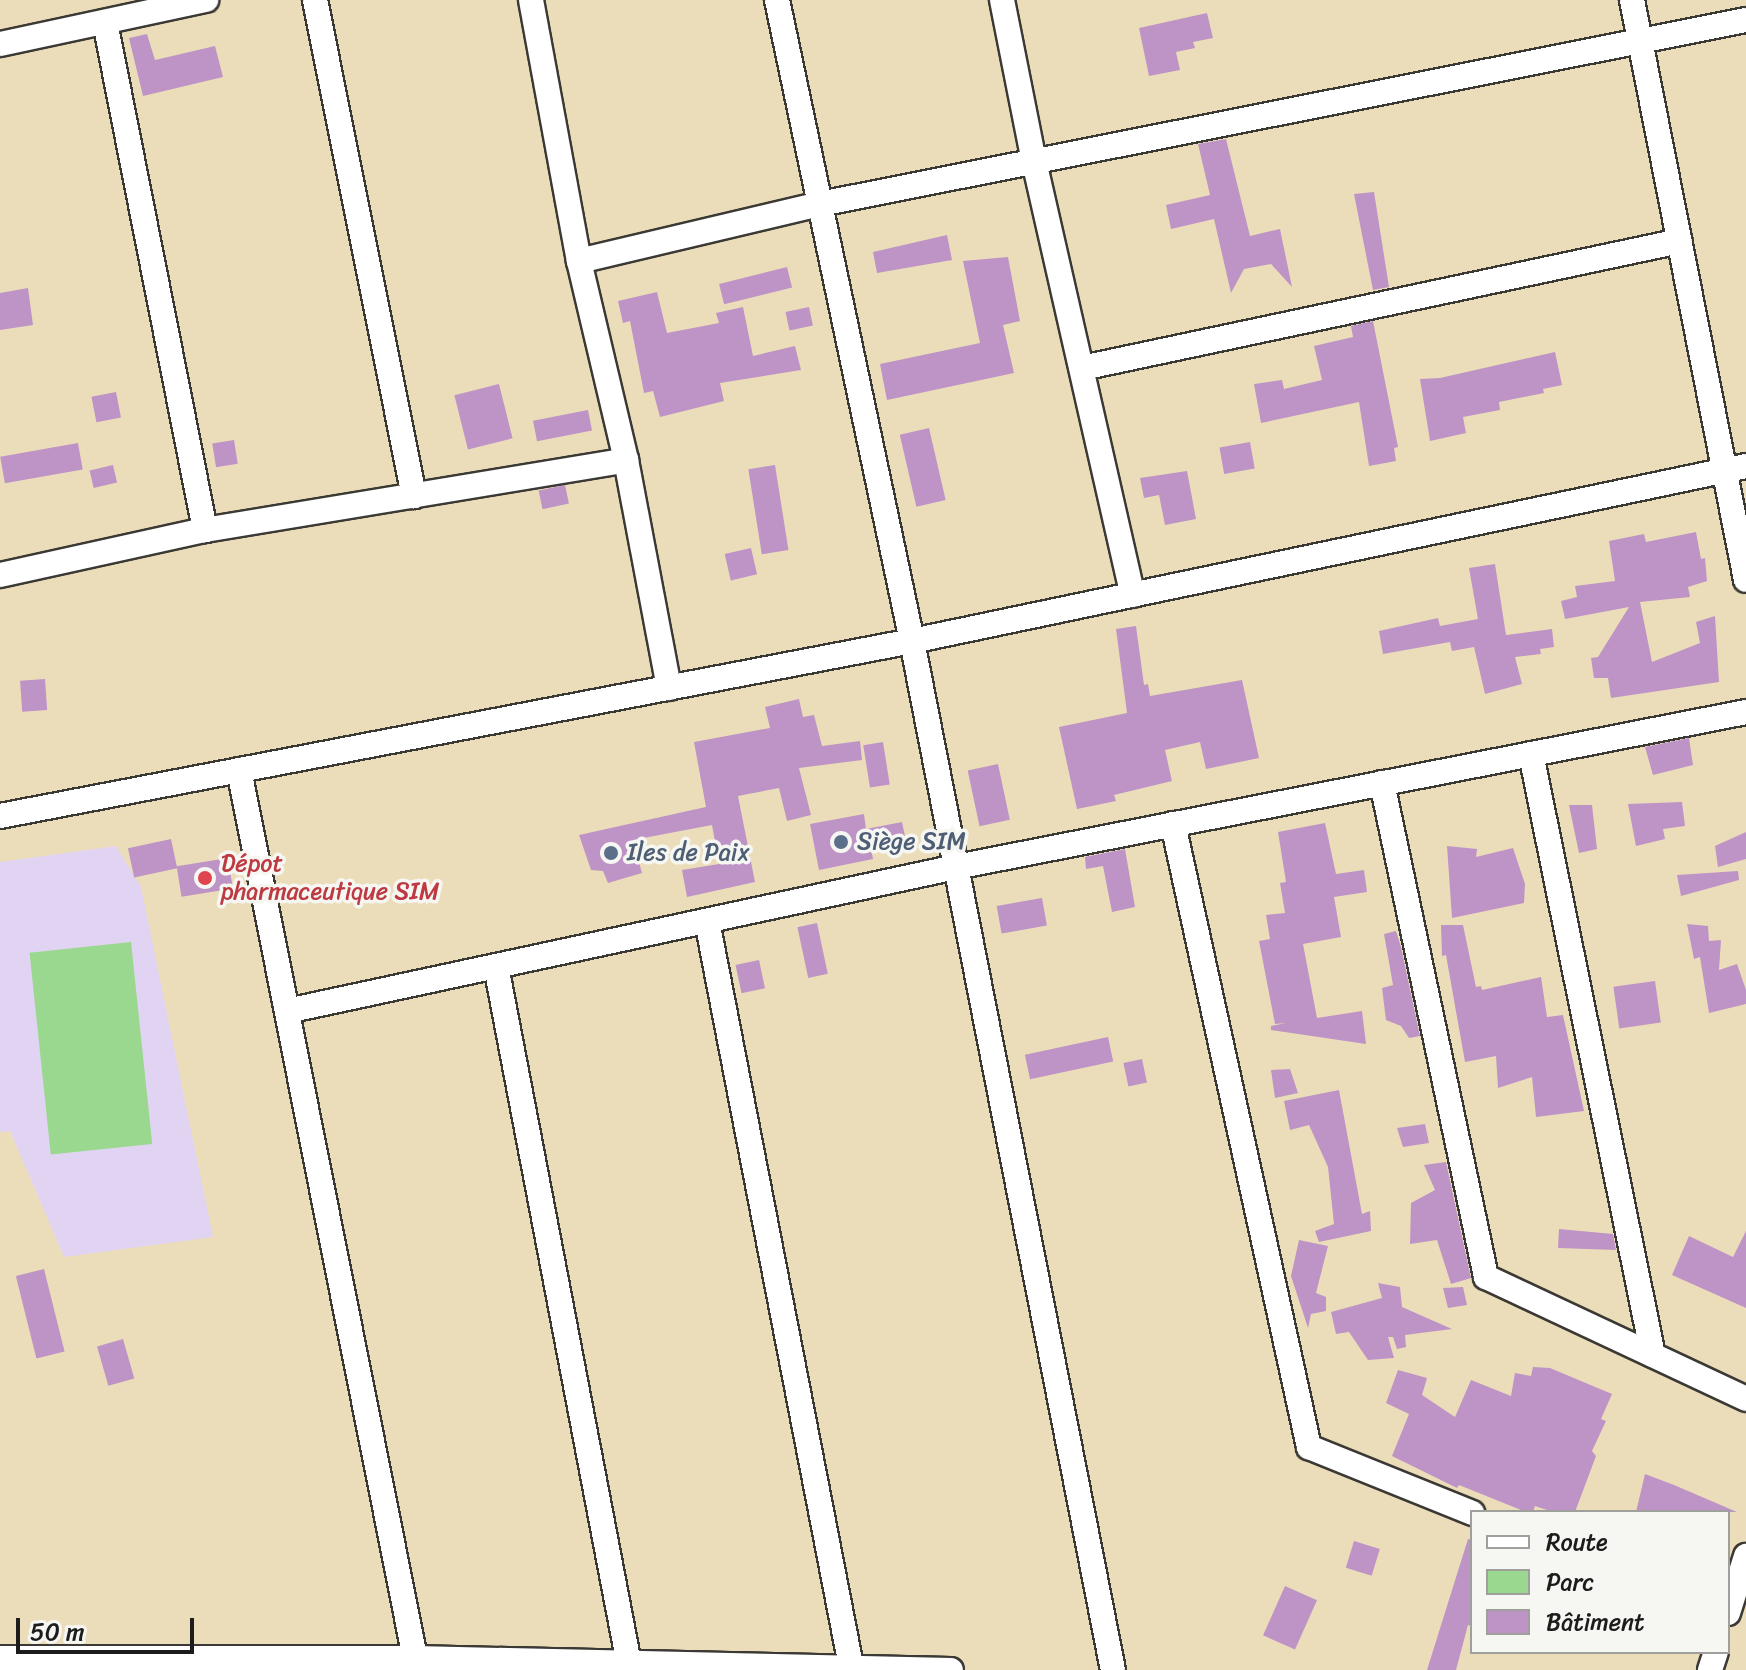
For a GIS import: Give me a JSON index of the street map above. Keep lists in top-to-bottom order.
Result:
{
  "places": ["Siège SIM", "Iles de Paix", "Dépot pharmaceutique SIM"],
  "legend": ["Route", "Parc", "Bâtiment"],
  "scale_bar": "50 m"
}
